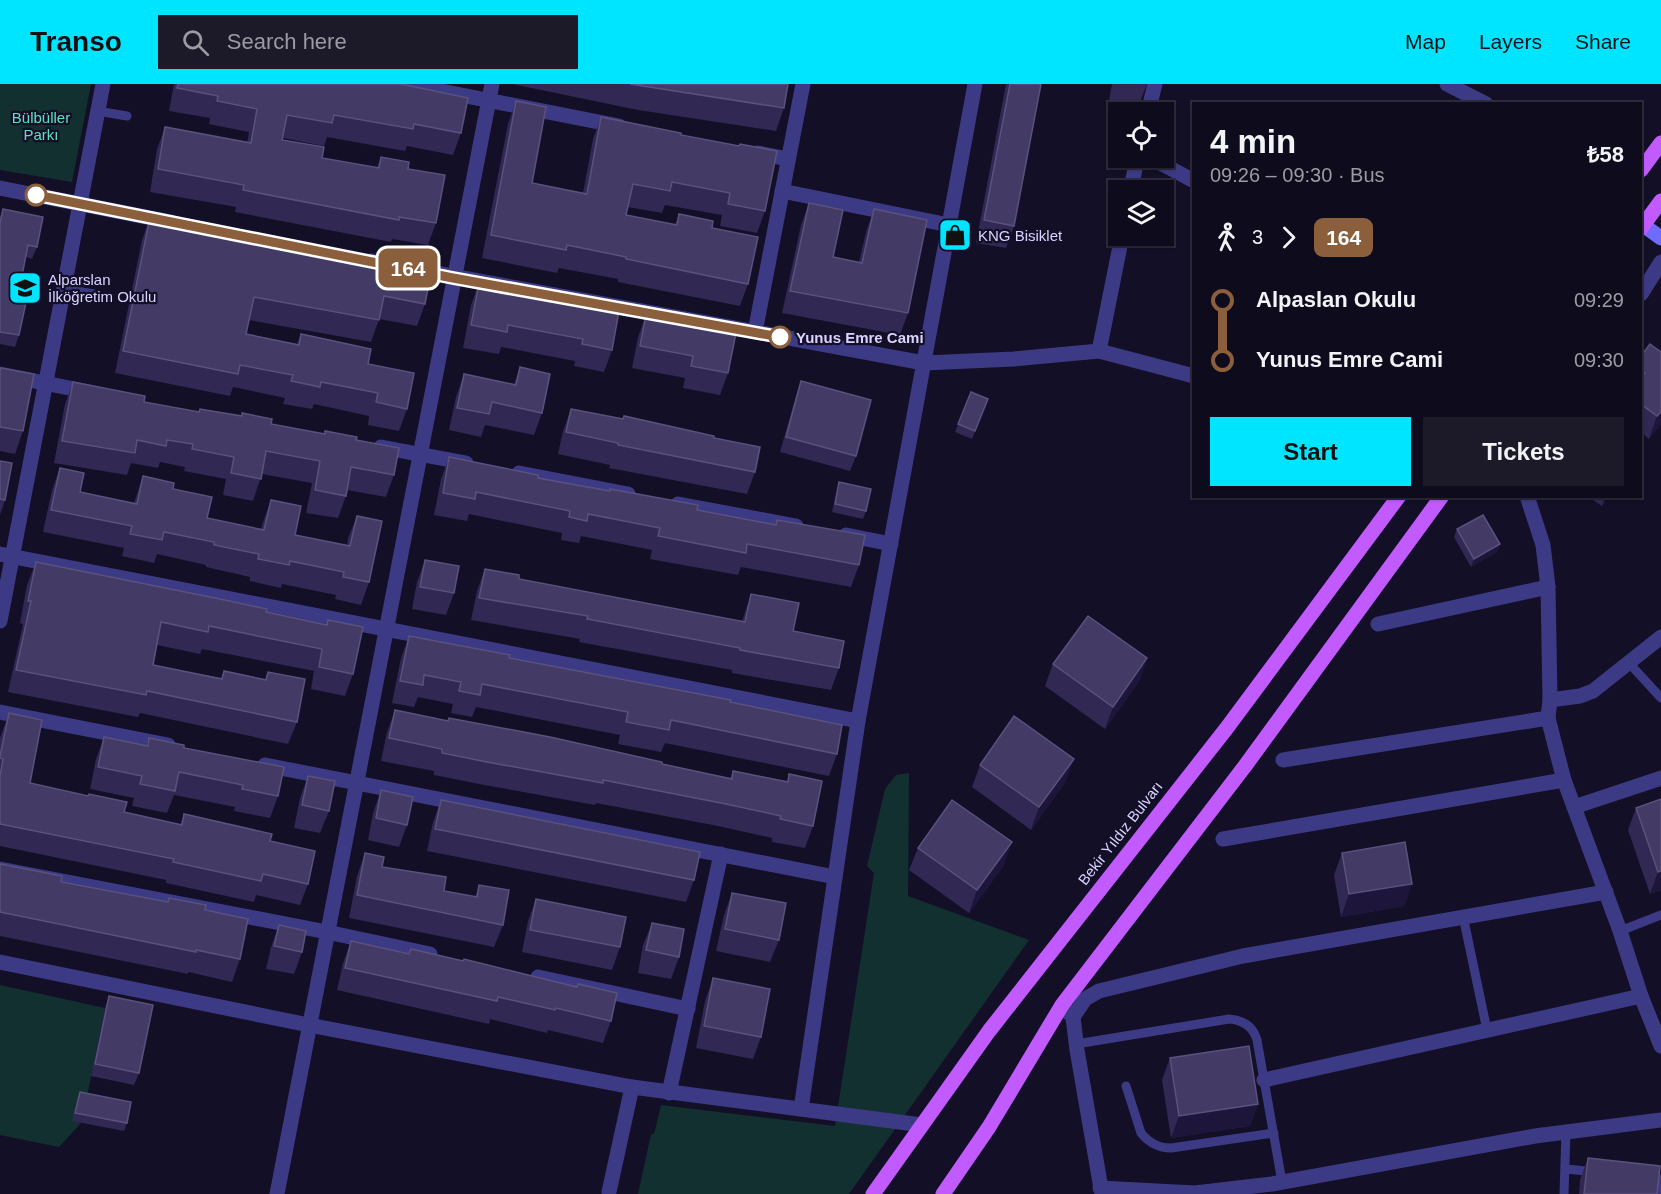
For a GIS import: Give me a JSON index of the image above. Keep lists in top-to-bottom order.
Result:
{
  "streets": {
    "main road": ["Bekir Yıldız Bulvarı"]
  },
  "parks": ["Bülbüller Parkı"],
  "places": {
    "shop": ["KNG Bisiklet"],
    "school or university": ["Alparslan İlköğretim Okulu"],
    "other": ["Yunus Emre Cami"]
  },
  "lines": ["bus line 164"],
  "page": {
    "header": "Transo",
    "search": "Search here",
    "nav": ["Map", "Layers", "Share"],
    "on_map": "164",
    "heading": ["4 min", "09:26 – 09:30 · Bus", "₺58"],
    "legs": ["3", "164"],
    "list": [
      {
        "name": "Alpaslan Okulu",
        "value": "09:29"
      },
      {
        "name": "Yunus Emre Cami",
        "value": "09:30"
      }
    ],
    "buttons": ["Start", "Tickets"]
  }
}
